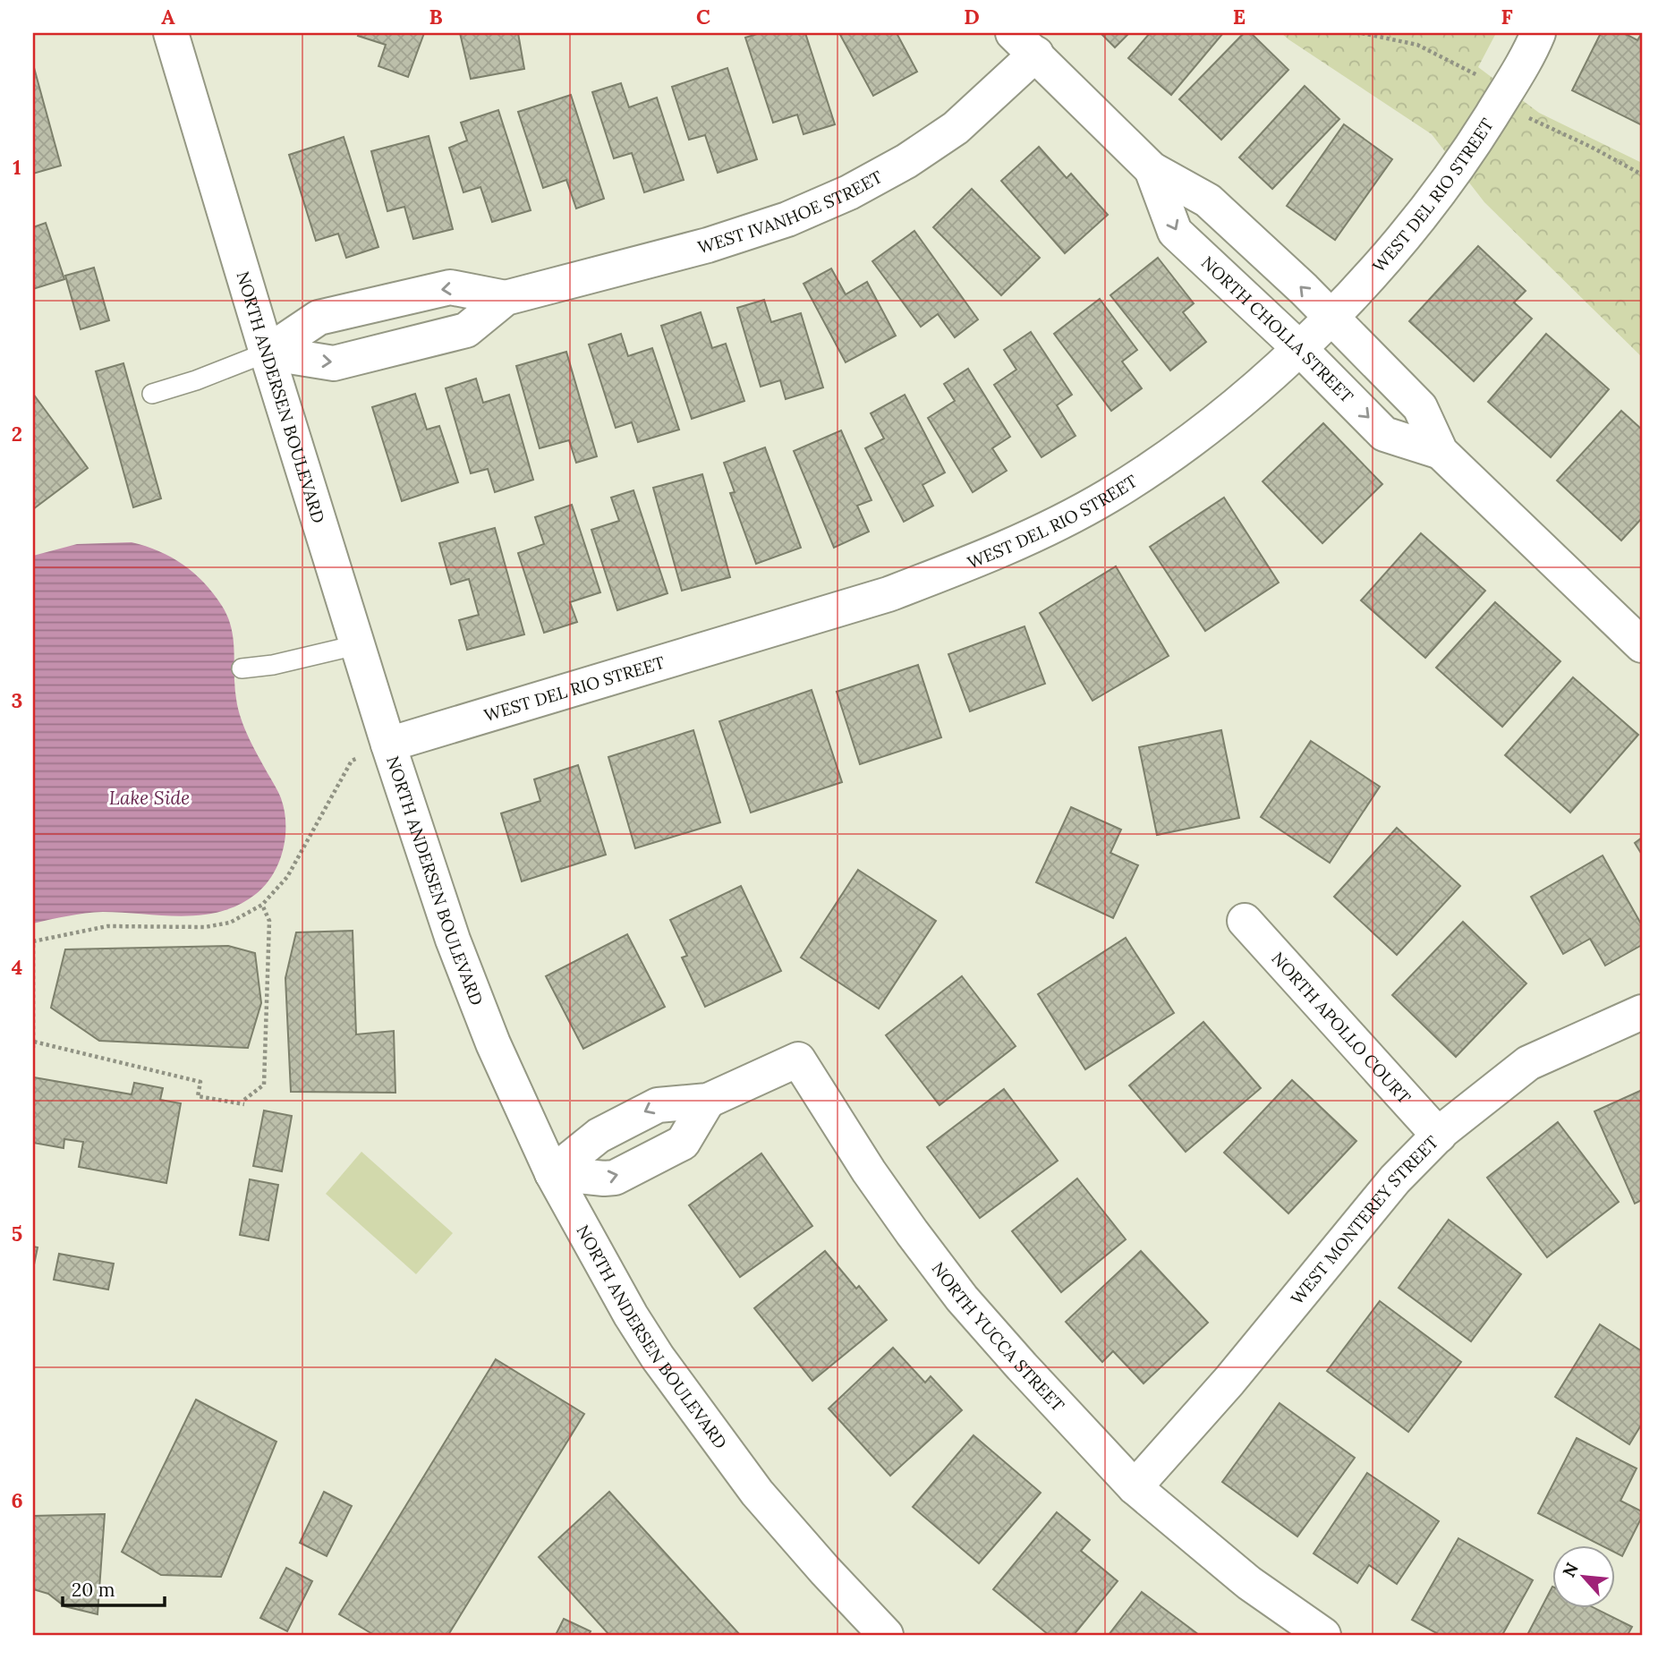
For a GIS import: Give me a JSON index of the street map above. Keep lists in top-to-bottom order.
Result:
{
  "streets": {
    "street": [
      "WEST DEL RIO STREET",
      "WEST IVANHOE STREET",
      "NORTH CHOLLA STREET",
      "NORTH ANDERSEN BOULEVARD",
      "NORTH APOLLO COURT",
      "WEST MONTEREY STREET",
      "NORTH YUCCA STREET"
    ]
  },
  "crossings": [
    ["WEST DEL RIO STREET", "NORTH CHOLLA STREET"],
    ["WEST DEL RIO STREET", "NORTH ANDERSEN BOULEVARD"],
    ["WEST IVANHOE STREET", "NORTH CHOLLA STREET"],
    ["WEST IVANHOE STREET", "NORTH ANDERSEN BOULEVARD"],
    ["NORTH ANDERSEN BOULEVARD", "NORTH YUCCA STREET"],
    ["NORTH APOLLO COURT", "WEST MONTEREY STREET"],
    ["WEST MONTEREY STREET", "NORTH YUCCA STREET"]
  ],
  "water": ["Lake Side"],
  "scale_bar": "20 m",
  "north": "top left",
  "grid": {
    "columns": [
      "A",
      "B",
      "C",
      "D",
      "E",
      "F"
    ],
    "rows": [
      "1",
      "2",
      "3",
      "4",
      "5",
      "6"
    ]
  }
}
